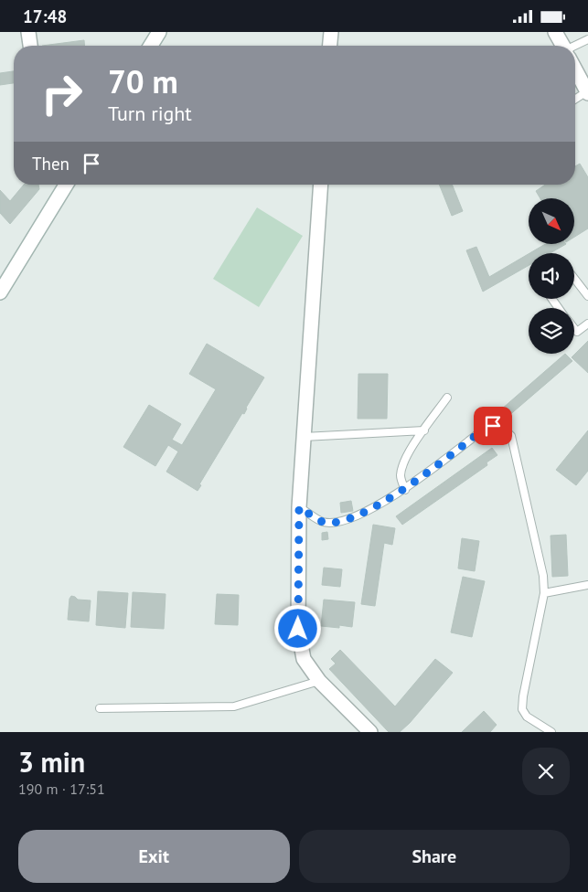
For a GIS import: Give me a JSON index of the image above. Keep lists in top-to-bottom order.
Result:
{
  "north": "bottom right",
  "page": {
    "status": "17:48",
    "turn": ["70 m", "Turn right"],
    "then": "Then",
    "heading": ["3 min", "190 m · 17:51"],
    "buttons": ["Exit", "Share"]
  }
}
